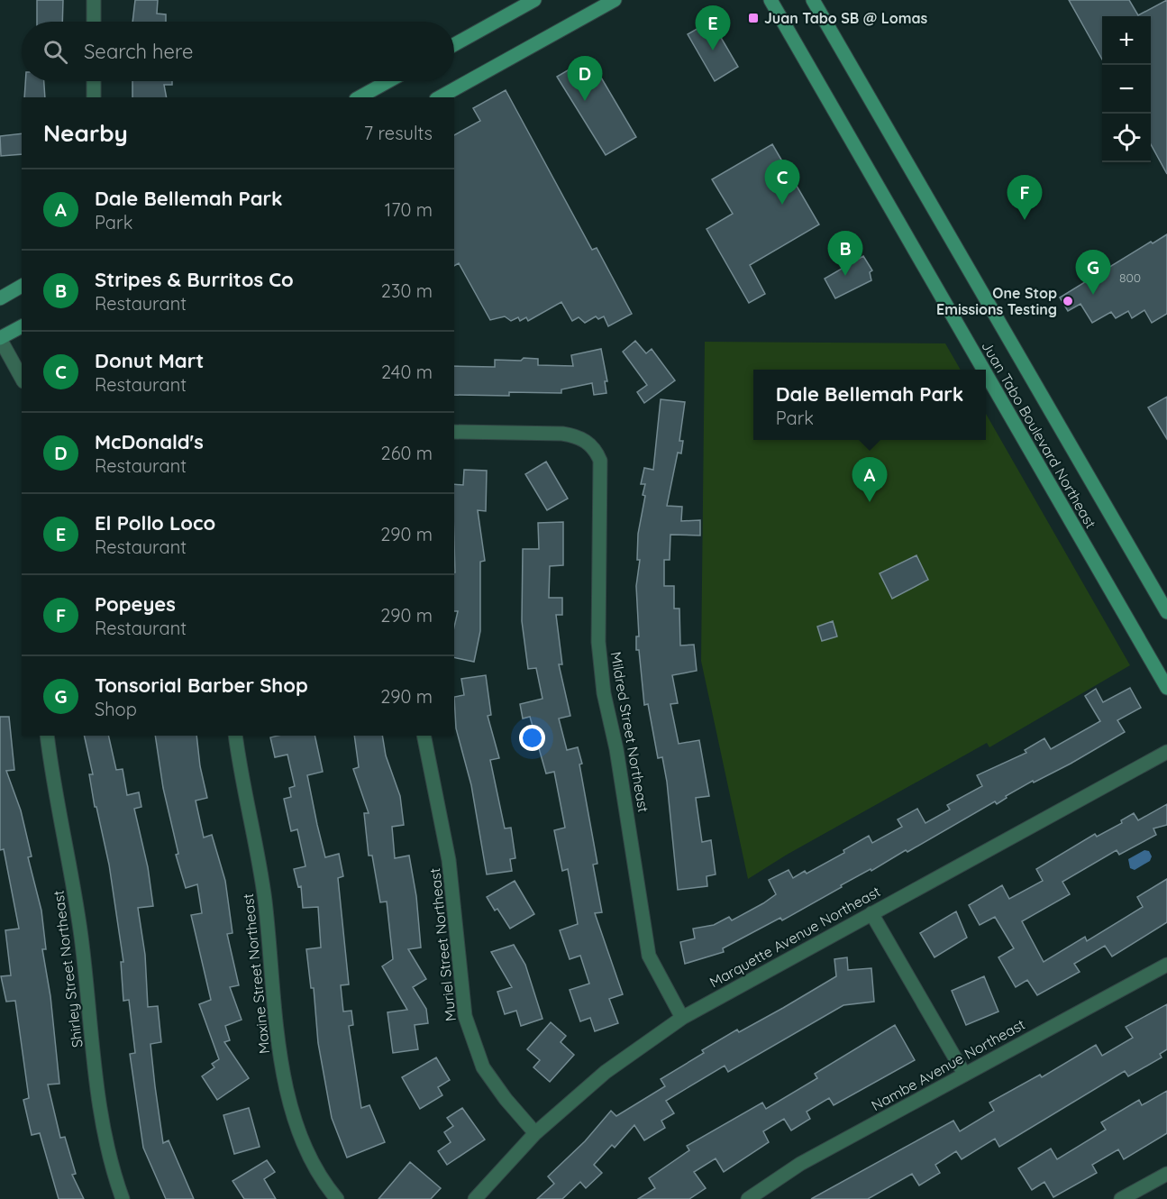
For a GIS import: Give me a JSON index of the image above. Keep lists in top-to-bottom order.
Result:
{
  "streets": {
    "main road": ["Juan Tabo Boulevard Northeast"],
    "street": [
      "Mildred Street Northeast",
      "Marquette Avenue Northeast",
      "Muriel Street Northeast",
      "Shirley Street Northeast",
      "Maxine Street Northeast",
      "Nambe Avenue Northeast"
    ]
  },
  "crossings": [
    ["Mildred Street Northeast", "Marquette Avenue Northeast"],
    ["Marquette Avenue Northeast", "Muriel Street Northeast"]
  ],
  "places": {
    "transit": ["Juan Tabo SB @ Lomas"],
    "other": ["One Stop Emissions Testing"]
  },
  "house_numbers": ["800"],
  "page": {
    "pins": [
      "E",
      "D",
      "C",
      "F",
      "B",
      "G",
      "A"
    ],
    "map_buttons": ["+", "−"],
    "search": "Search here",
    "heading": ["Nearby", "7 results"],
    "list": [
      {
        "mark": "A",
        "name": "Dale Bellemah Park",
        "note": "Park",
        "value": "170 m"
      },
      {
        "mark": "B",
        "name": "Stripes & Burritos Co",
        "note": "Restaurant",
        "value": "230 m"
      },
      {
        "mark": "C",
        "name": "Donut Mart",
        "note": "Restaurant",
        "value": "240 m"
      },
      {
        "mark": "D",
        "name": "McDonald's",
        "note": "Restaurant",
        "value": "260 m"
      },
      {
        "mark": "E",
        "name": "El Pollo Loco",
        "note": "Restaurant",
        "value": "290 m"
      },
      {
        "mark": "F",
        "name": "Popeyes",
        "note": "Restaurant",
        "value": "290 m"
      },
      {
        "mark": "G",
        "name": "Tonsorial Barber Shop",
        "note": "Shop",
        "value": "290 m"
      }
    ],
    "popup": ["Dale Bellemah Park", "Park"]
  }
}
